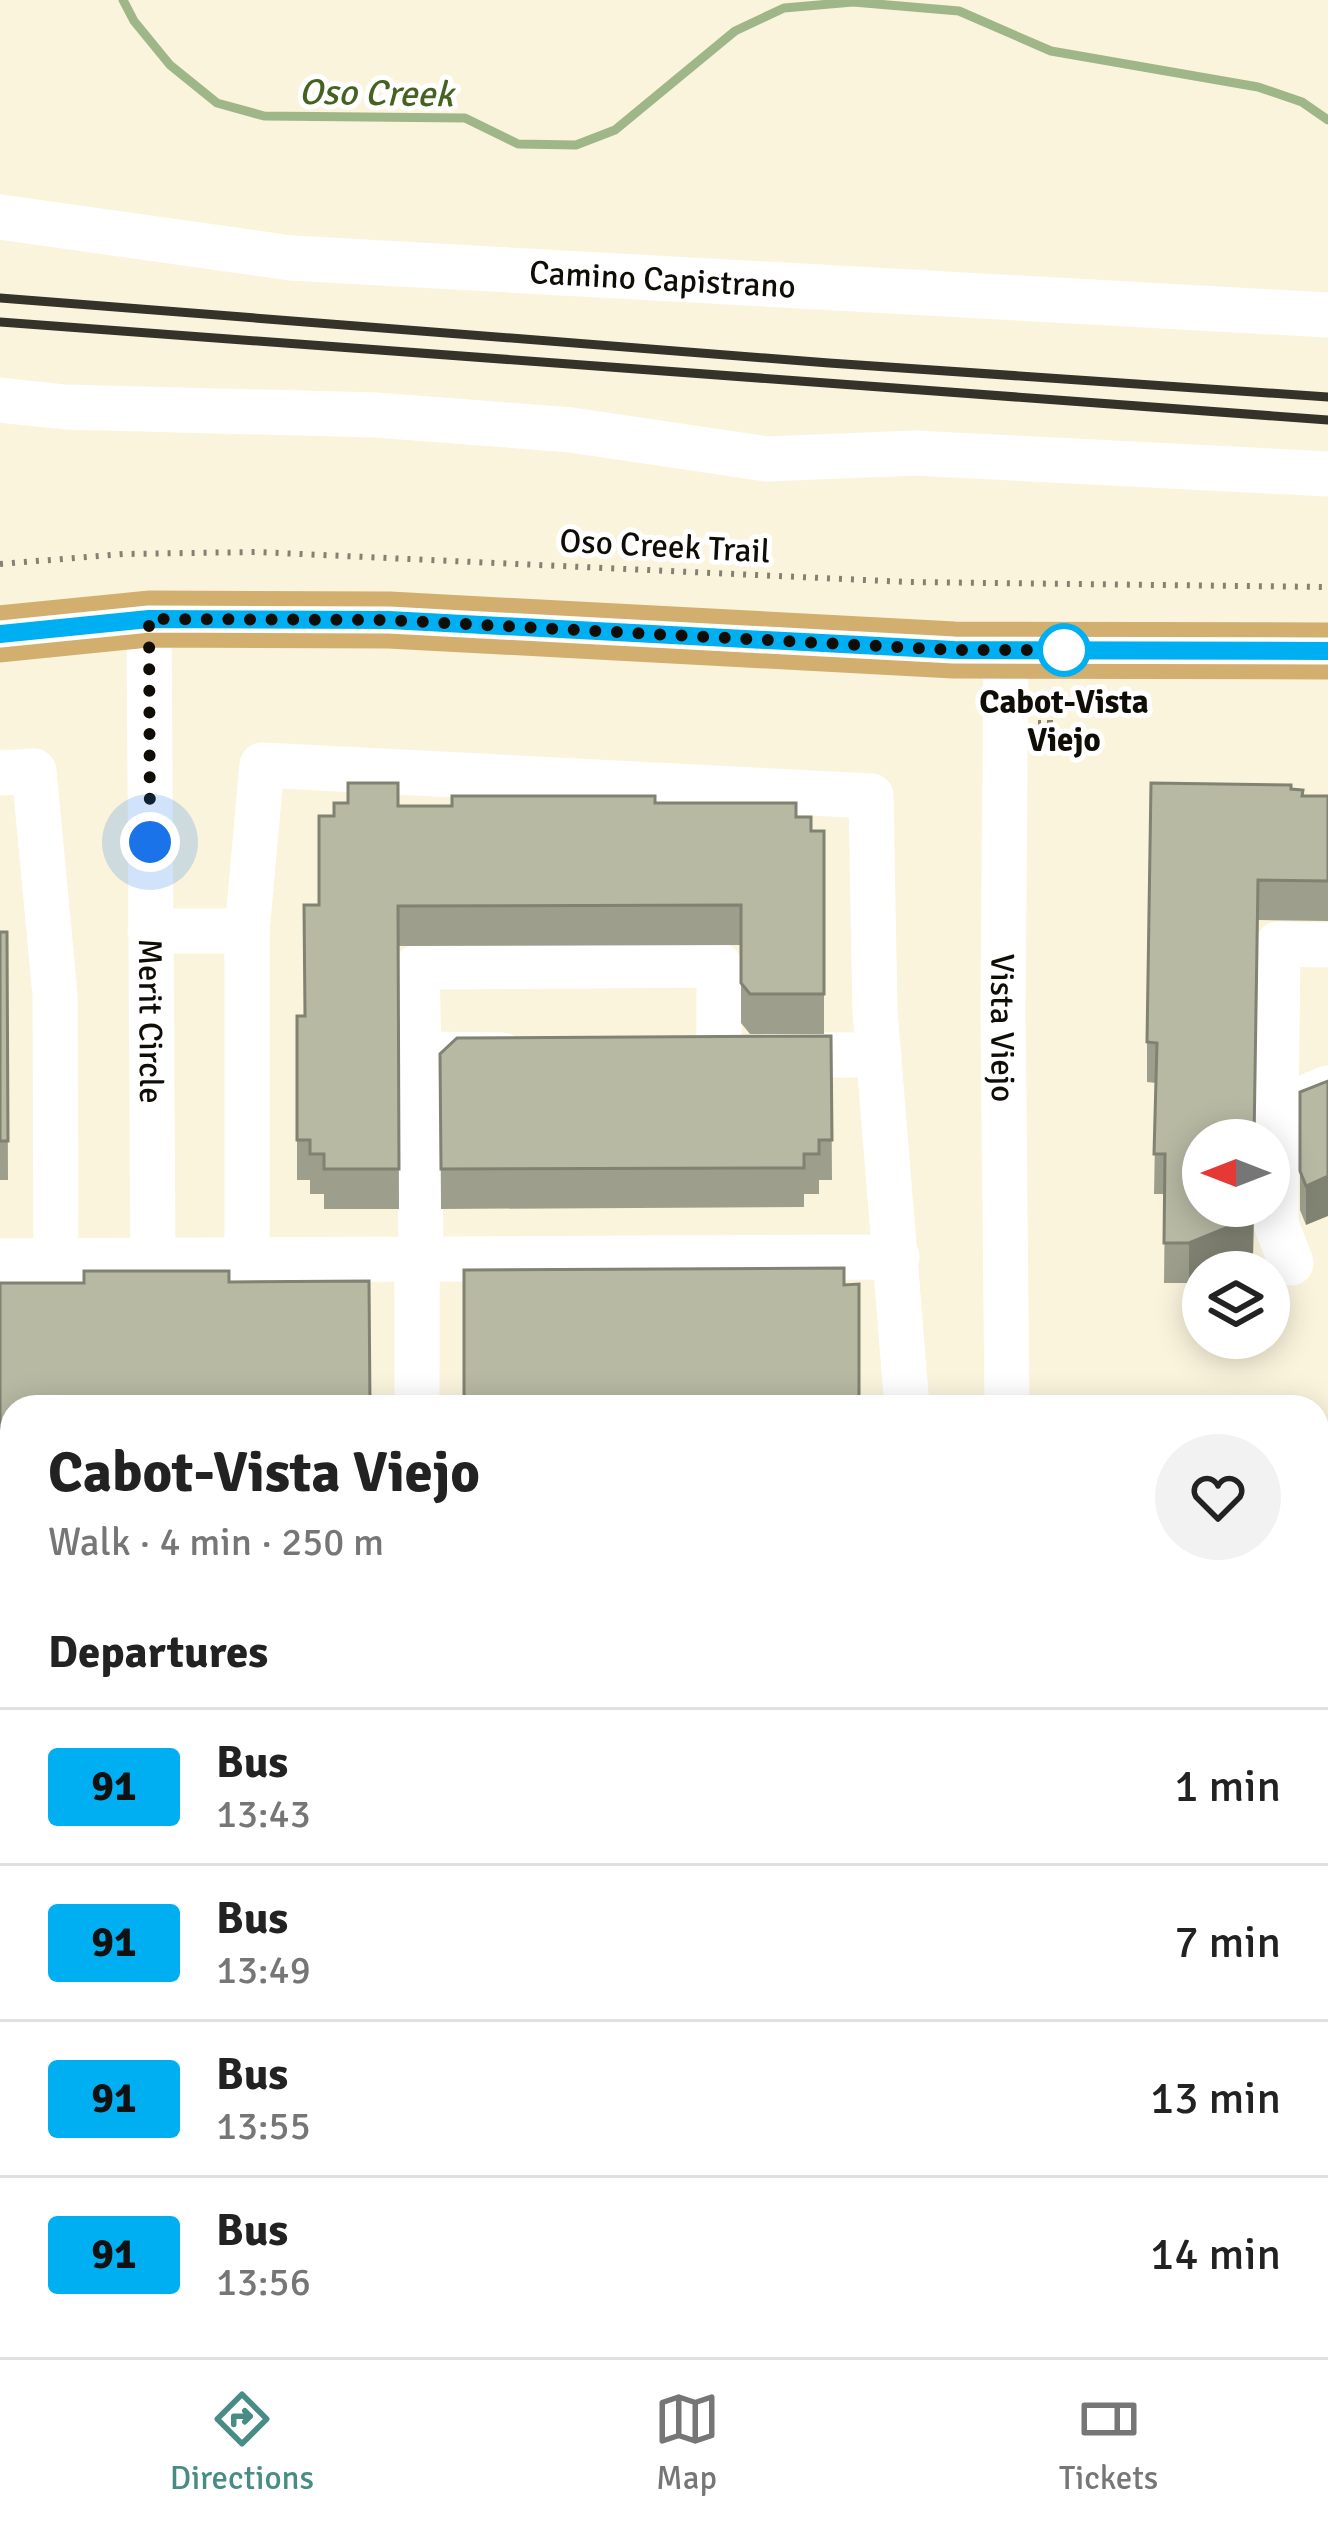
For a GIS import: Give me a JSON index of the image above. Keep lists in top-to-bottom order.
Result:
{
  "streets": {
    "street": ["Camino Capistrano", "Merit Circle", "Vista Viejo"],
    "path": ["Oso Creek Trail"]
  },
  "water": ["Oso Creek"],
  "places": ["Cabot-Vista Viejo"],
  "lines": ["bus line 91"],
  "north": "left",
  "page": {
    "heading": [
      ["Cabot-Vista Viejo", "Walk · 4 min · 250 m"],
      "Departures"
    ],
    "list": [
      {
        "mark": "91",
        "name": "Bus",
        "note": "13:43",
        "value": "1 min"
      },
      {
        "mark": "91",
        "name": "Bus",
        "note": "13:49",
        "value": "7 min"
      },
      {
        "mark": "91",
        "name": "Bus",
        "note": "13:55",
        "value": "13 min"
      },
      {
        "mark": "91",
        "name": "Bus",
        "note": "13:56",
        "value": "14 min"
      }
    ],
    "tabs": ["Directions", "Map", "Tickets"]
  }
}
